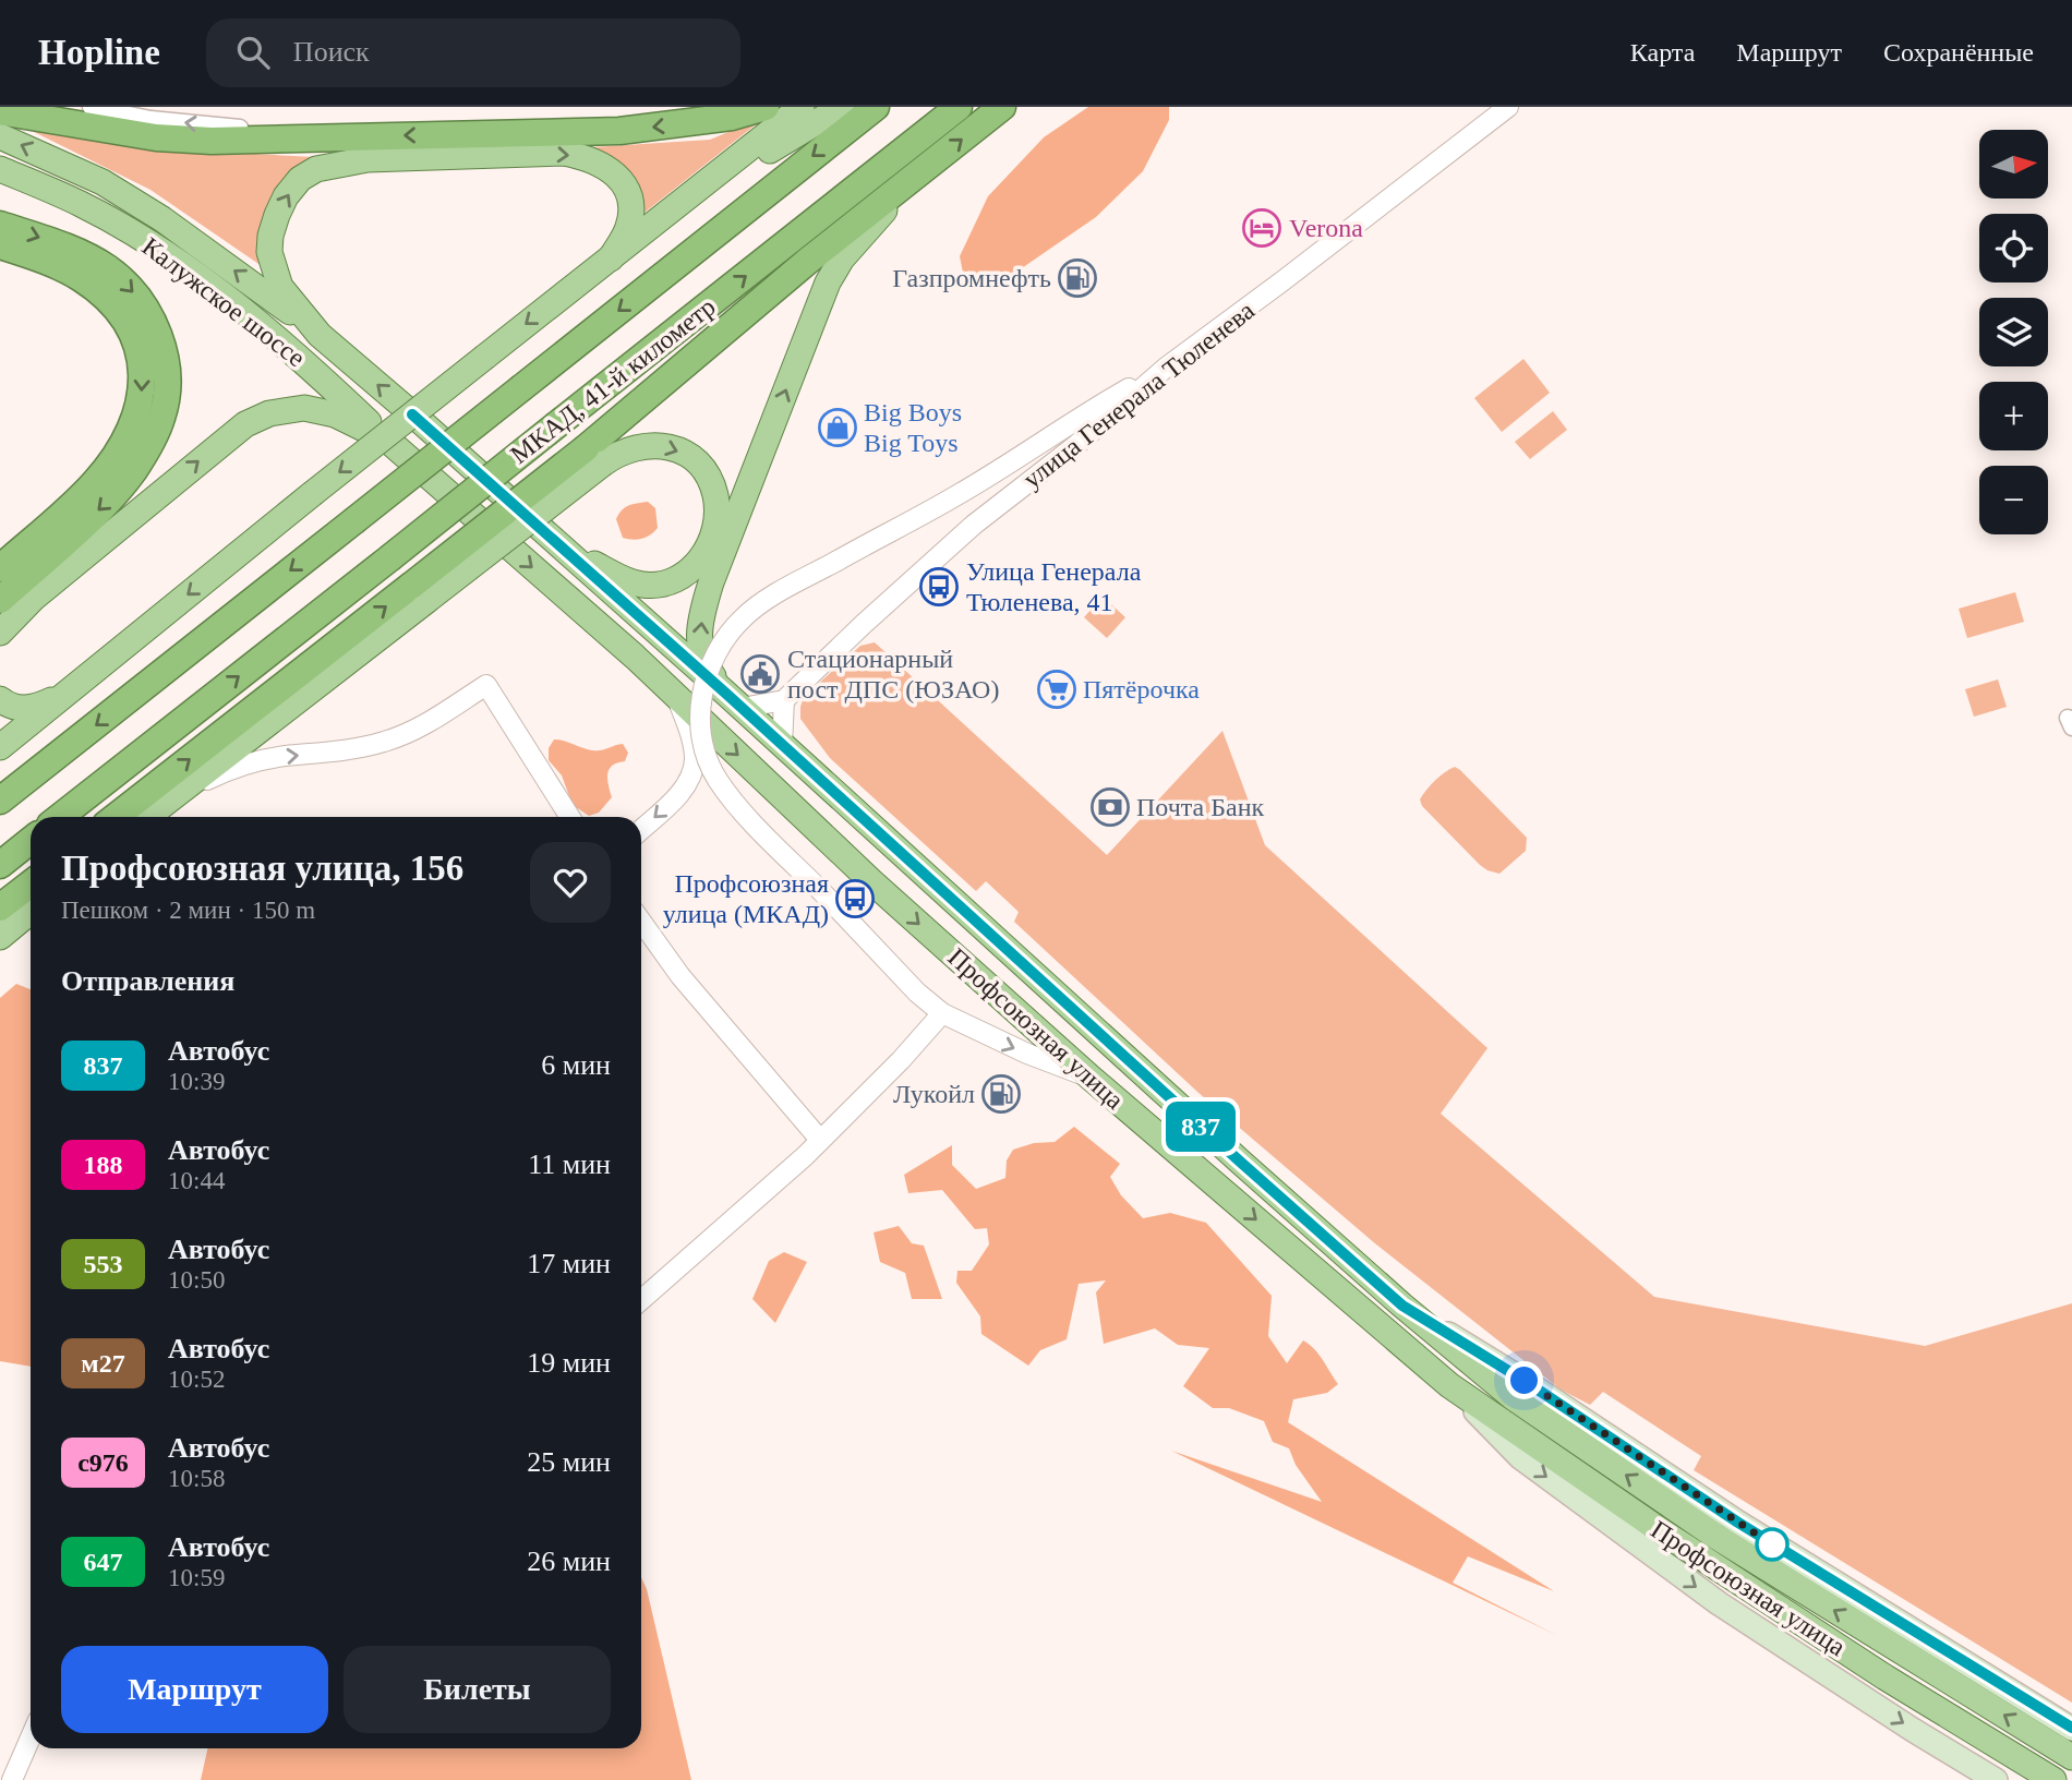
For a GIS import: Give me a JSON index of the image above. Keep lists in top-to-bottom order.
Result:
{
  "streets": {
    "highway": ["МКАД, 41-й километр"],
    "main road": ["Калужское шоссе", "Профсоюзная улица"],
    "street": ["улица Генерала Тюленева"]
  },
  "crossings": [
    ["Калужское шоссе", "Профсоюзная улица"]
  ],
  "places": {
    "hotel": ["Verona"],
    "fuel station": ["Газпромнефть", "Лукойл"],
    "shop": ["Big Boys Big Toys"],
    "bus stop": ["Улица Генерала Тюленева, 41", "Профсоюзная улица (МКАД)"],
    "public building": ["Стационарный пост ДПС (ЮЗАО)"],
    "supermarket": ["Пятёрочка"],
    "bank": ["Почта Банк"]
  },
  "lines": ["bus line 837"],
  "north": "right",
  "page": {
    "header": "Hopline",
    "search": "Поиск",
    "nav": ["Карта", "Маршрут", "Сохранённые"],
    "on_map": "837",
    "map_buttons": ["+", "−"],
    "heading": [
      ["Профсоюзная улица, 156", "Пешком · 2 мин · 150 m"],
      "Отправления"
    ],
    "list": [
      {
        "mark": "837",
        "name": "Автобус",
        "note": "10:39",
        "value": "6 мин"
      },
      {
        "mark": "188",
        "name": "Автобус",
        "note": "10:44",
        "value": "11 мин"
      },
      {
        "mark": "553",
        "name": "Автобус",
        "note": "10:50",
        "value": "17 мин"
      },
      {
        "mark": "м27",
        "name": "Автобус",
        "note": "10:52",
        "value": "19 мин"
      },
      {
        "mark": "с976",
        "name": "Автобус",
        "note": "10:58",
        "value": "25 мин"
      },
      {
        "mark": "647",
        "name": "Автобус",
        "note": "10:59",
        "value": "26 мин"
      }
    ],
    "buttons": ["Маршрут", "Билеты"]
  }
}
